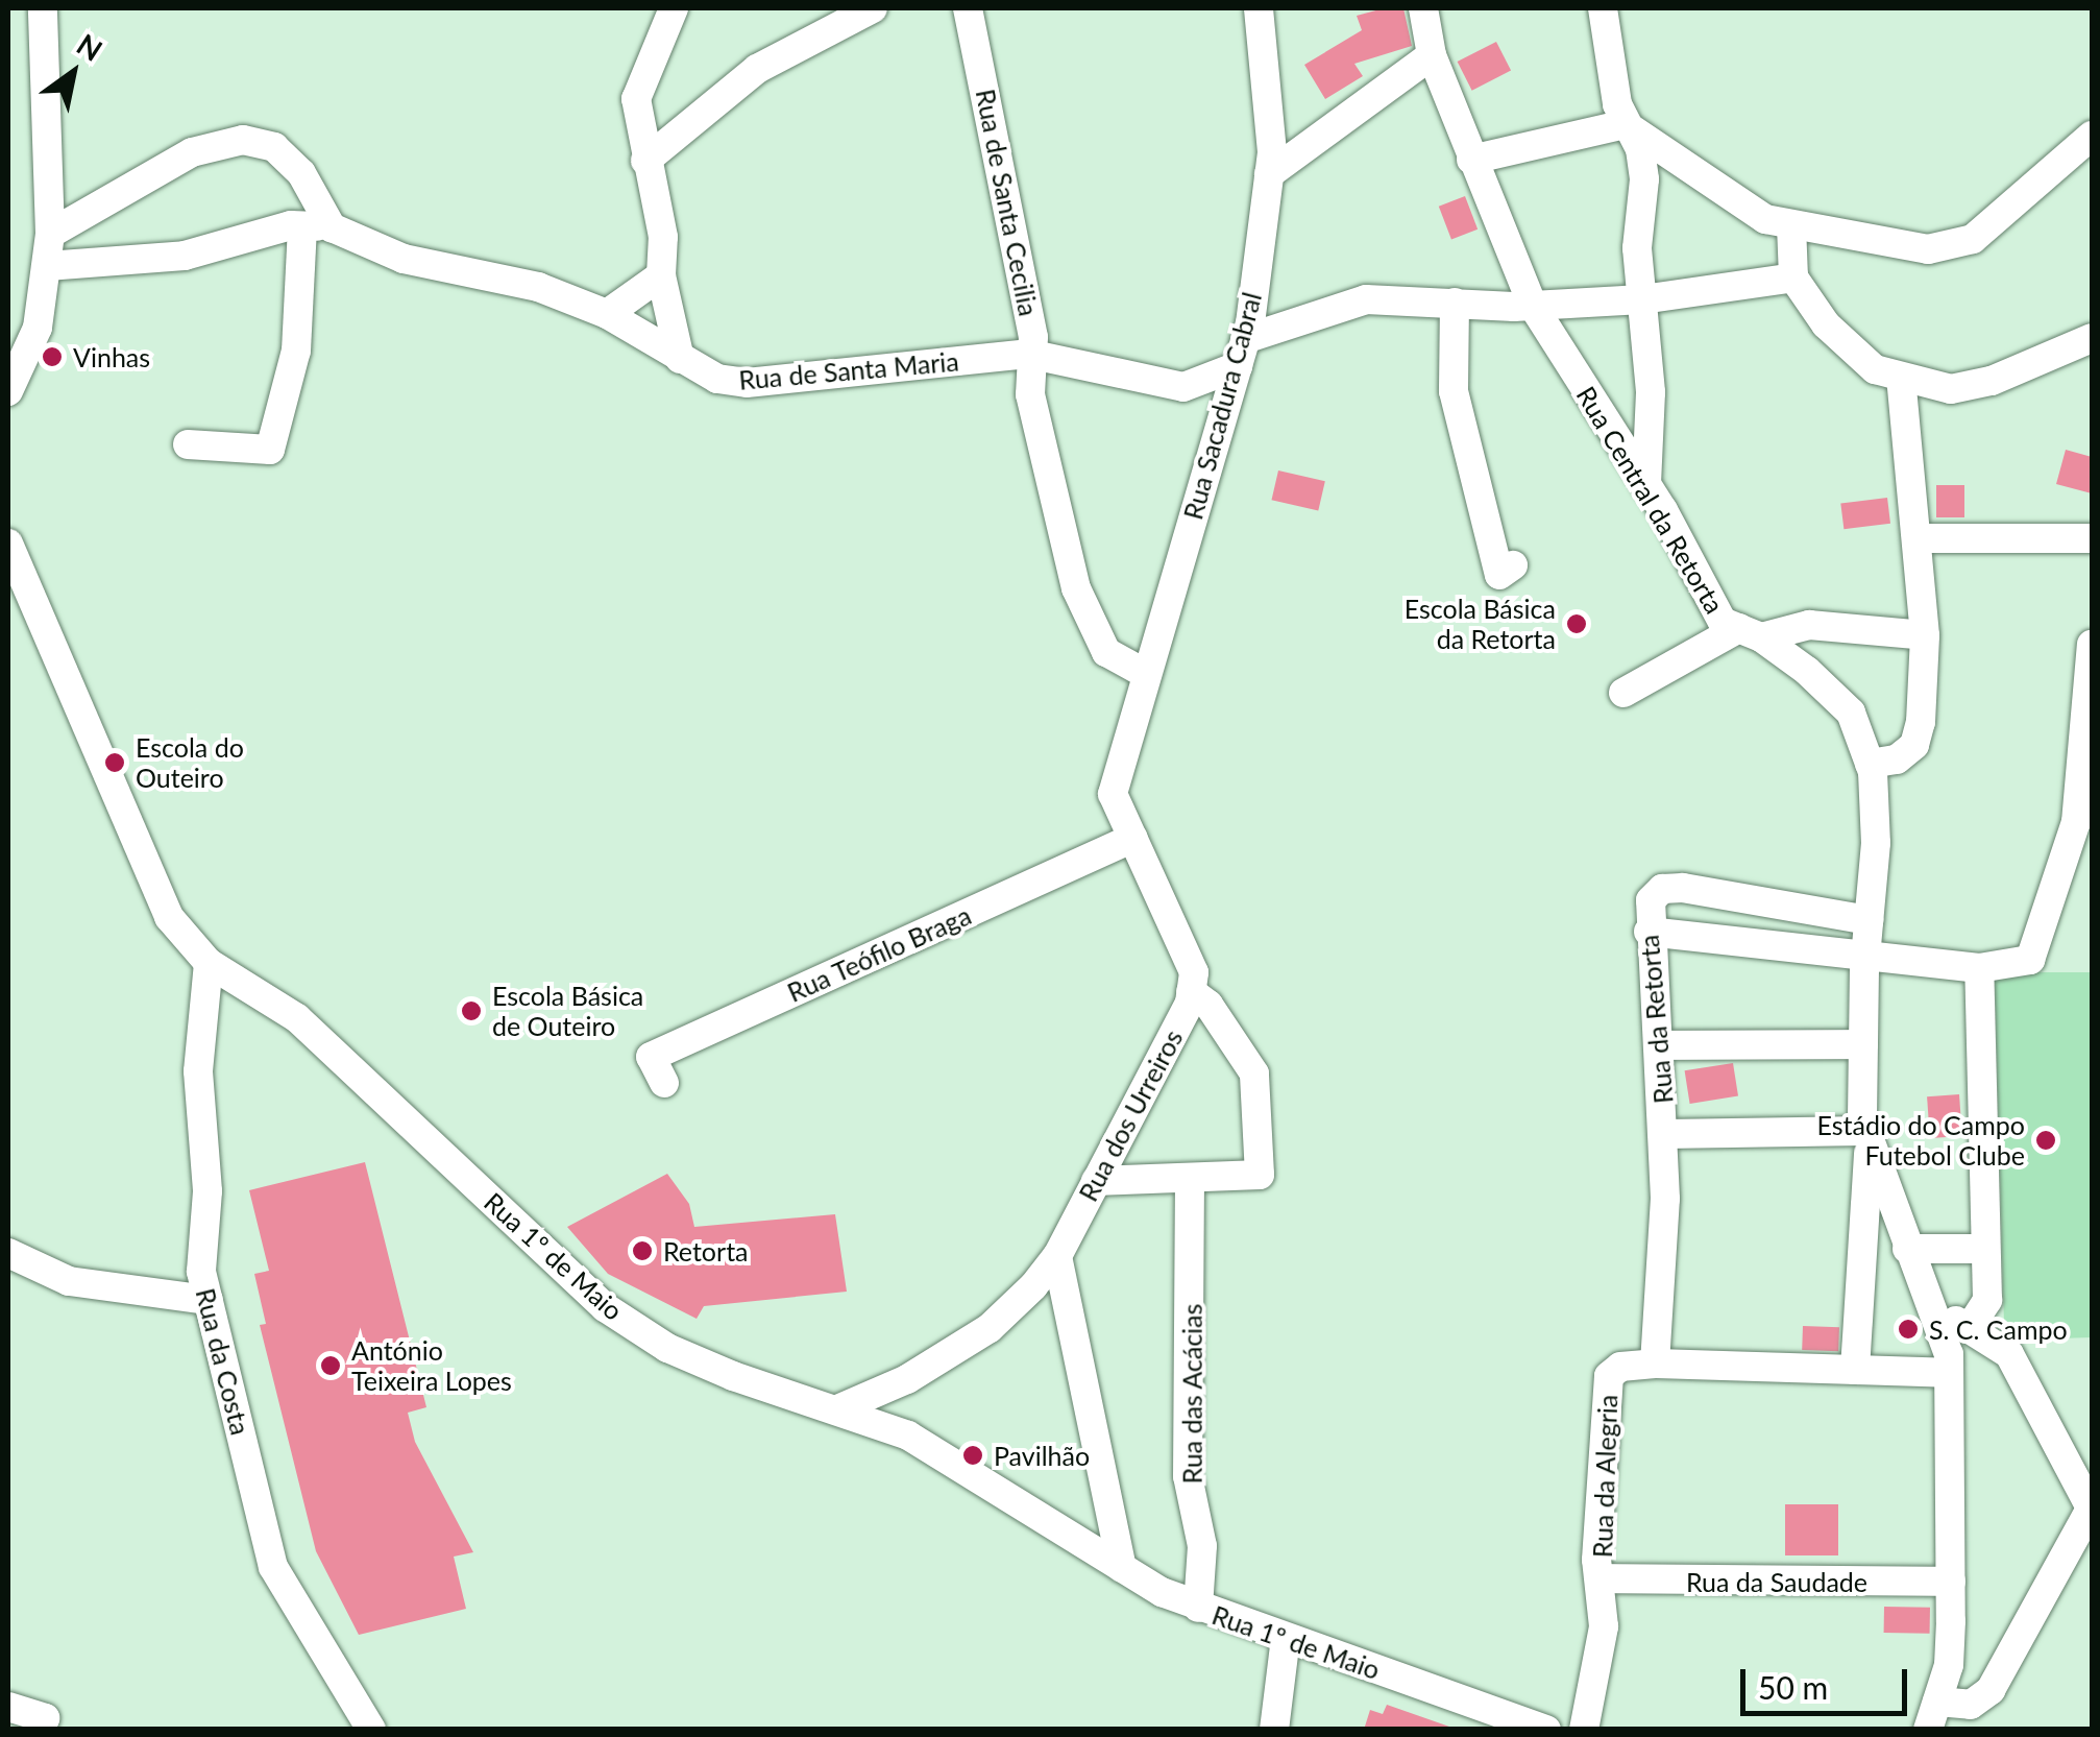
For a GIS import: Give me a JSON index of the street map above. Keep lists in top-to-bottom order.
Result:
{
  "streets": {
    "street": [
      "Rua de Santa Cecilia",
      "Rua de Santa Maria",
      "Rua Sacadura Cabral",
      "Rua Central da Retorta",
      "Rua Teófilo Braga",
      "Rua da Retorta",
      "Rua dos Urreiros",
      "Rua 1º de Maio",
      "Rua da Costa",
      "Rua das Acácias",
      "Rua da Alegria",
      "Rua da Saudade"
    ]
  },
  "crossings": [
    ["Rua de Santa Cecilia", "Rua de Santa Maria"],
    ["Rua de Santa Cecilia", "Rua Sacadura Cabral"],
    ["Rua de Santa Maria", "Rua Sacadura Cabral"],
    ["Rua de Santa Maria", "Rua Central da Retorta"],
    ["Rua Central da Retorta", "Rua da Retorta"],
    ["Rua Central da Retorta", "Rua da Alegria"],
    ["Rua Central da Retorta", "Rua da Saudade"],
    ["Rua da Retorta", "Rua da Alegria"],
    ["Rua dos Urreiros", "Rua 1º de Maio"],
    ["Rua 1º de Maio", "Rua da Costa"],
    ["Rua 1º de Maio", "Rua das Acácias"],
    ["Rua da Alegria", "Rua da Saudade"]
  ],
  "places": [
    "Vinhas",
    "Escola Básica da Retorta",
    "Escola do Outeiro",
    "Escola Básica de Outeiro",
    "Estádio do Campo Futebol Clube",
    "Retorta",
    "S. C. Campo",
    "António Teixeira Lopes",
    "Pavilhão"
  ],
  "scale_bar": "50 m",
  "north": "top right"
}
